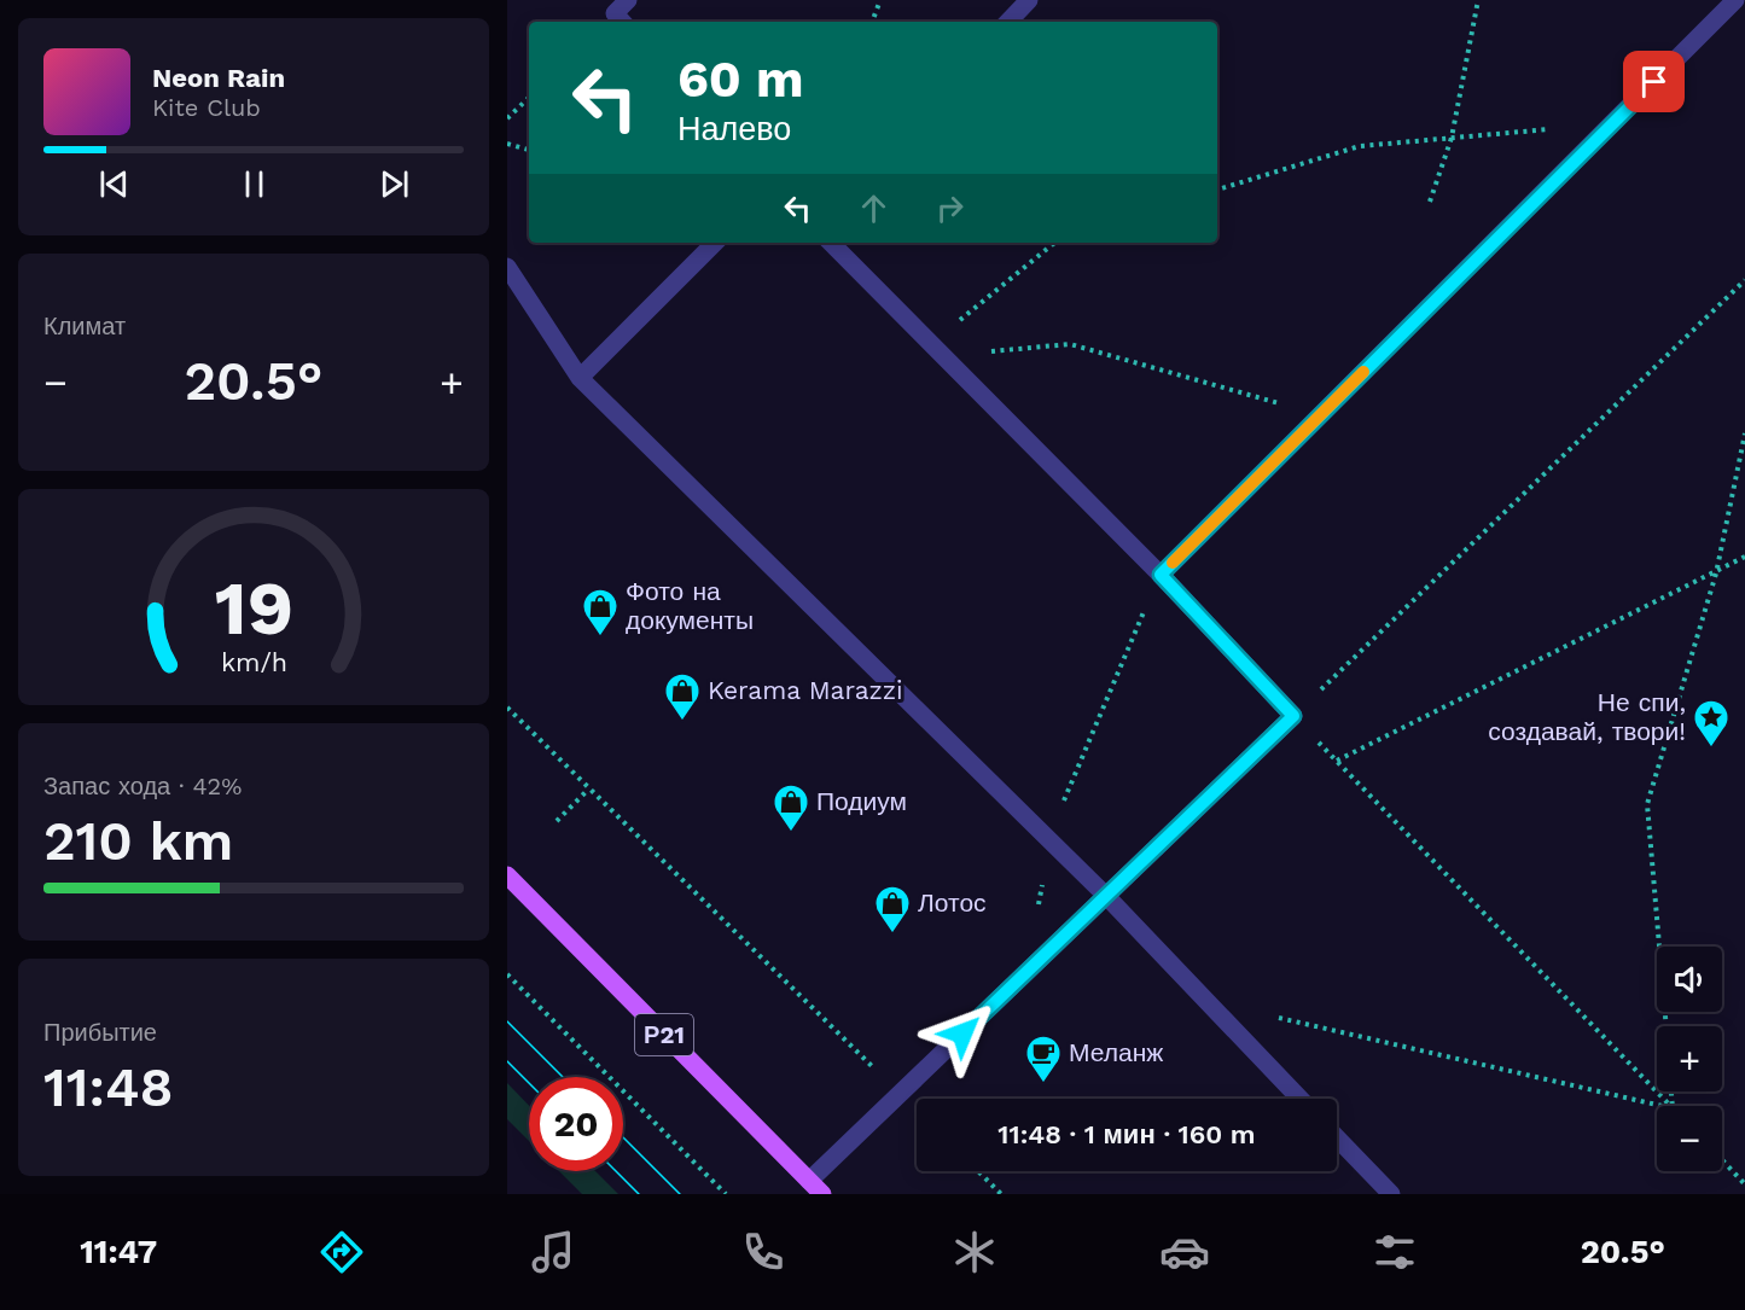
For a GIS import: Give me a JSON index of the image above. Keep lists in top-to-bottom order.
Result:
{
  "streets": {
    "main road": ["Р21"]
  },
  "places": {
    "shop": [
      "Фото на документы",
      "Kerama Marazzi",
      "Подиум",
      "Лотос"
    ],
    "place": ["Не спи, создавай, твори!"],
    "cafe": ["Меланж"]
  },
  "page": {
    "turn": ["60 m", "Налево"],
    "song": ["Neon Rain", "Kite Club"],
    "tile": [
      "Климат",
      ["Запас хода · 42%", "210 km"],
      ["Прибытие", "11:48"]
    ],
    "heat": ["−", "20.5°", "+"],
    "map_buttons": ["+", "−"],
    "limit": "20",
    "trip": "11:48 · 1 мин · 160 m",
    "tabs": ["11:47", "20.5°"],
    "gauge": ["19", "km/h"]
  }
}
